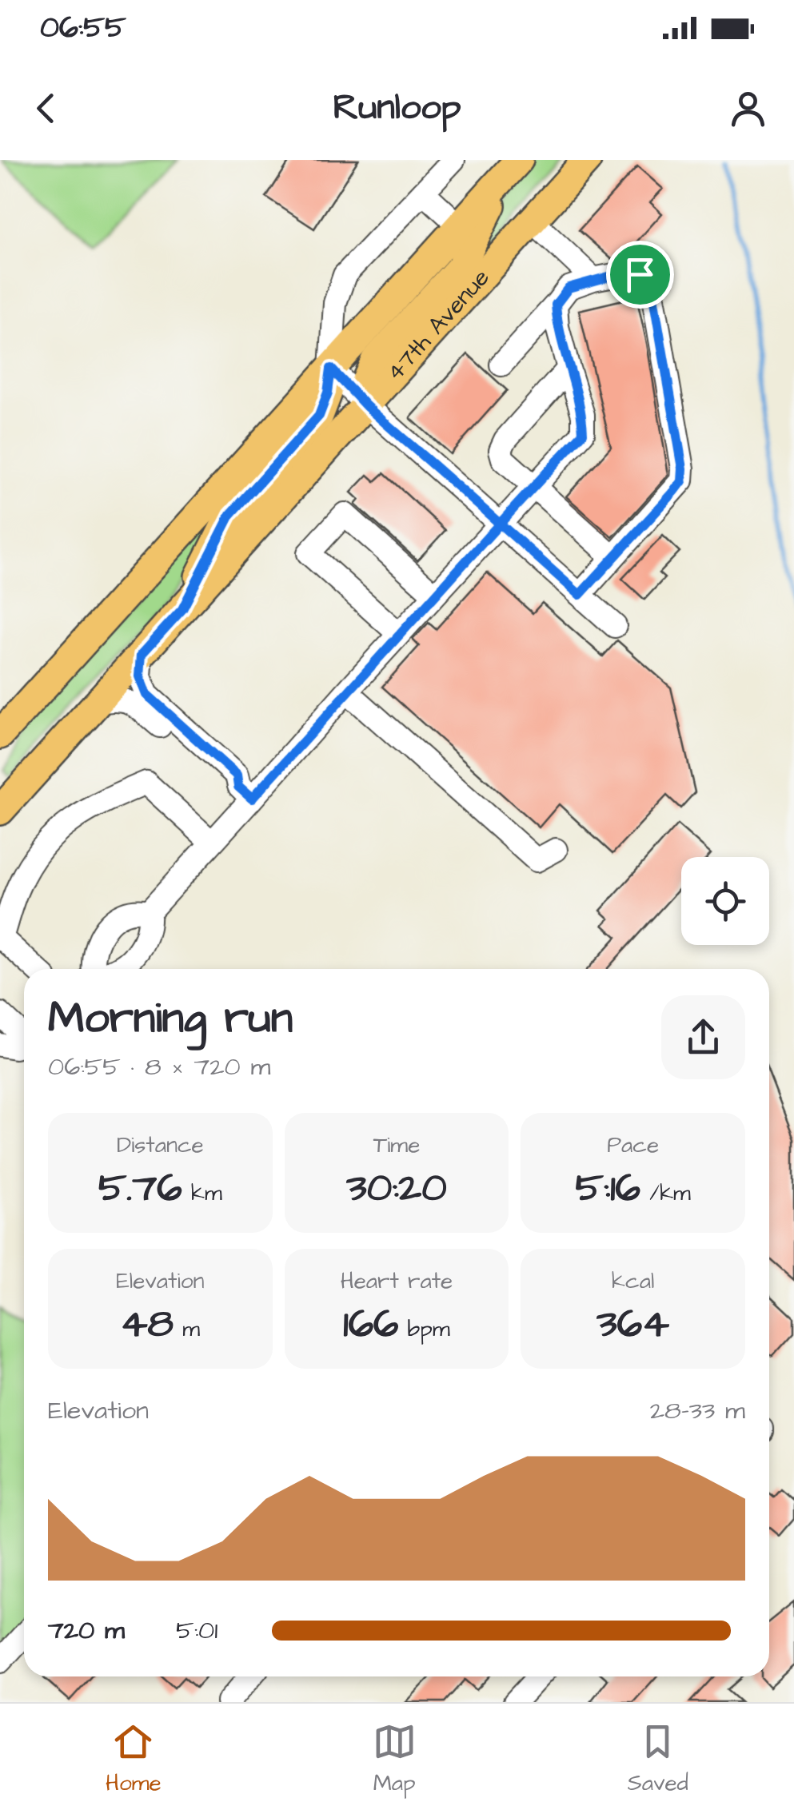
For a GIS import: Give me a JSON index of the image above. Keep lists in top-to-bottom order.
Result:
{
  "streets": {
    "main road": ["47th Avenue"]
  },
  "page": {
    "status": "06:55",
    "header": "Runloop",
    "heading": ["Morning run", "06:55 · 8 × 720 m"],
    "stats": [
      ["Distance", "5.76 km"],
      ["Time", "30:20"],
      ["Pace", "5:16 /km"],
      ["Elevation", "48 m"],
      ["Heart rate", "166 bpm"],
      ["kcal", "364"]
    ],
    "chart": ["Elevation", "28–33 m"],
    "list": [
      {
        "name": "720 m",
        "note": "5:01"
      }
    ],
    "tabs": ["Home", "Map", "Saved"]
  }
}
